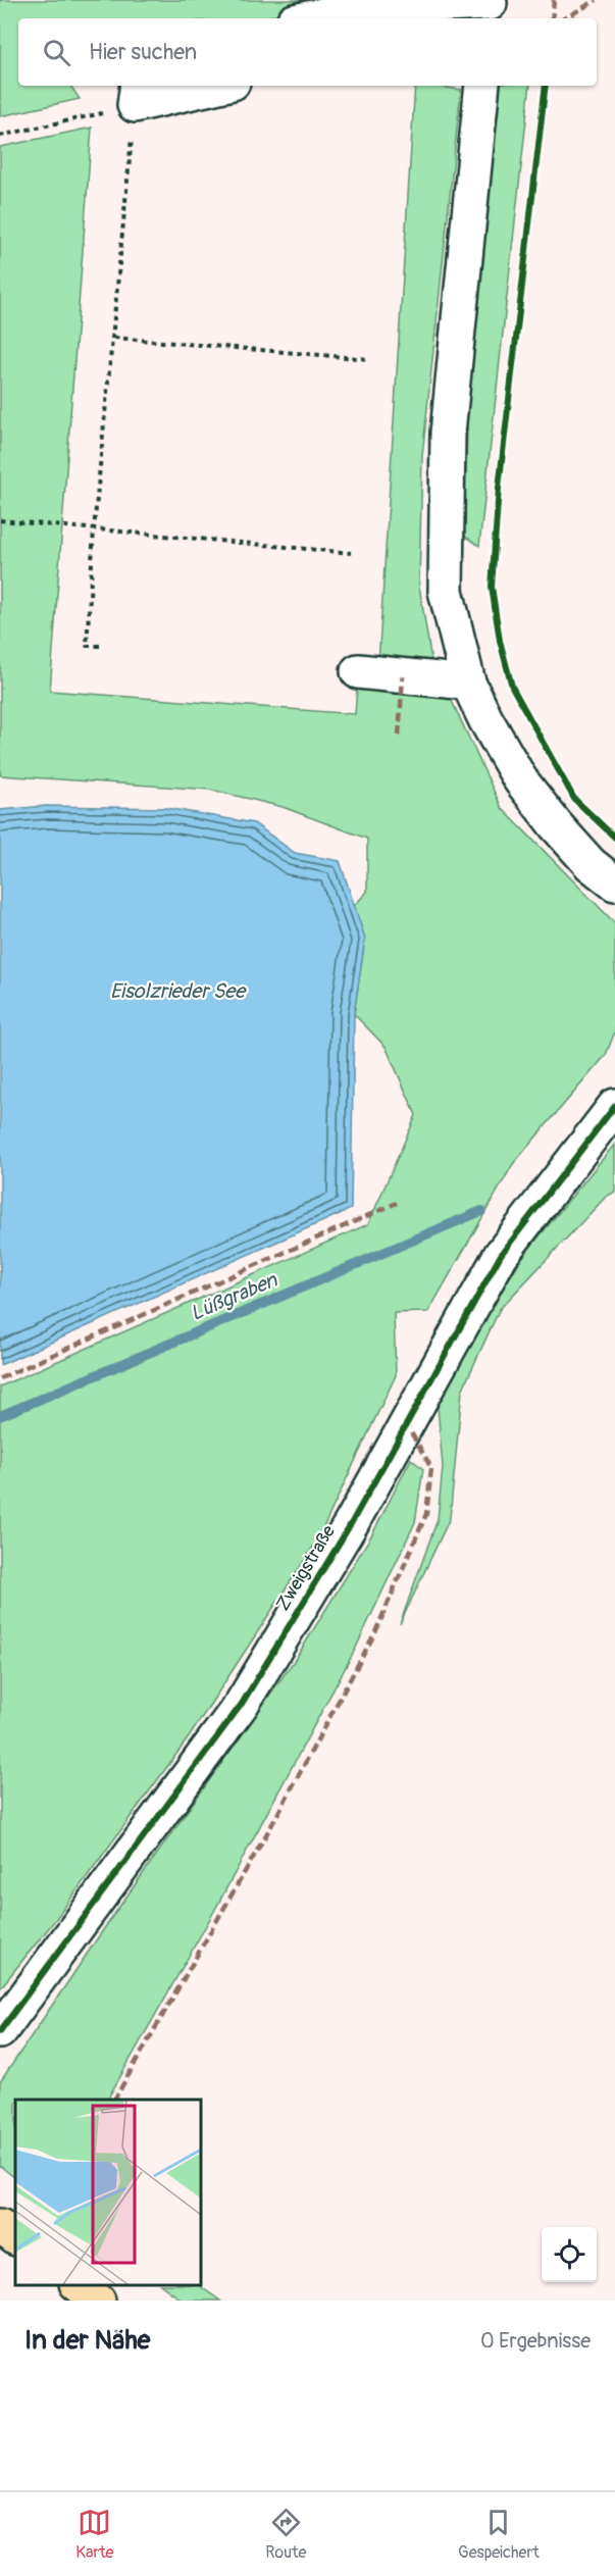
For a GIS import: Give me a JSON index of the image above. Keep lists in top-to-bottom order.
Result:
{
  "streets": {
    "street": ["Zweigstraße"]
  },
  "water": ["Eisolzrieder See", "Lüßgraben"],
  "page": {
    "search": "Hier suchen",
    "heading": ["In der Nähe", "0 Ergebnisse"],
    "nav": ["Karte", "Route", "Gespeichert"]
  }
}
